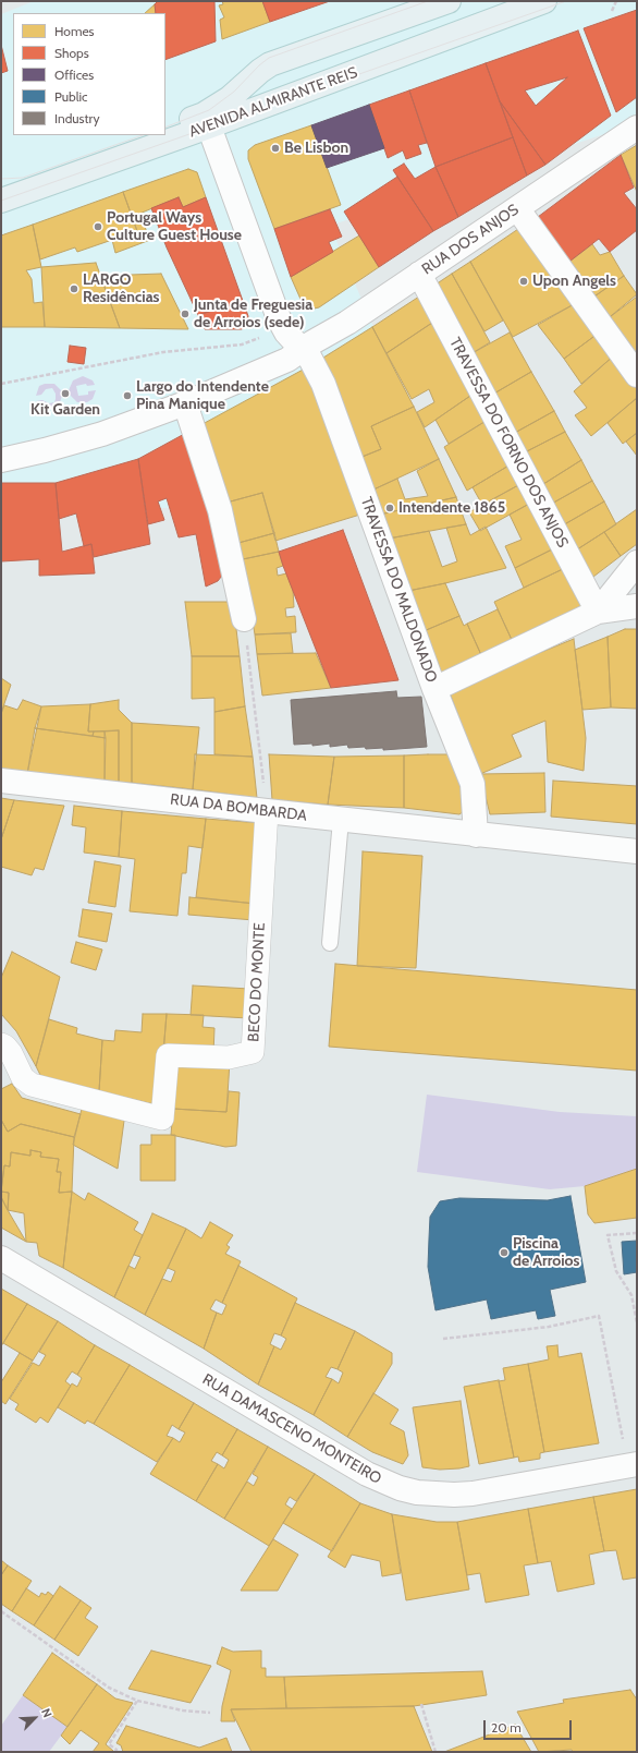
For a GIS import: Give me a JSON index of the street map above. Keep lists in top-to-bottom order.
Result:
{
  "streets": {
    "main road": ["AVENIDA ALMIRANTE REIS"],
    "street": [
      "RUA DOS ANJOS",
      "TRAVESSA DO FORNO DOS ANJOS",
      "TRAVESSA DO MALDONADO",
      "RUA DA BOMBARDA",
      "BECO DO MONTE",
      "RUA DAMASCENO MONTEIRO"
    ]
  },
  "crossings": [
    ["AVENIDA ALMIRANTE REIS", "TRAVESSA DO MALDONADO"],
    ["RUA DOS ANJOS", "TRAVESSA DO FORNO DOS ANJOS"],
    ["RUA DOS ANJOS", "TRAVESSA DO MALDONADO"],
    ["TRAVESSA DO MALDONADO", "RUA DA BOMBARDA"],
    ["RUA DA BOMBARDA", "BECO DO MONTE"]
  ],
  "places": [
    "Be Lisbon",
    "Portugal Ways Culture Guest House",
    "Upon Angels",
    "LARGO Residências",
    "Junta de Freguesia de Arroios (sede)",
    "Kit Garden",
    "Largo do Intendente Pina Manique",
    "Intendente 1865",
    "Piscina de Arroios"
  ],
  "legend": [
    "Homes",
    "Shops",
    "Offices",
    "Public",
    "Industry"
  ],
  "scale_bar": "20 m",
  "north": "top right"
}
